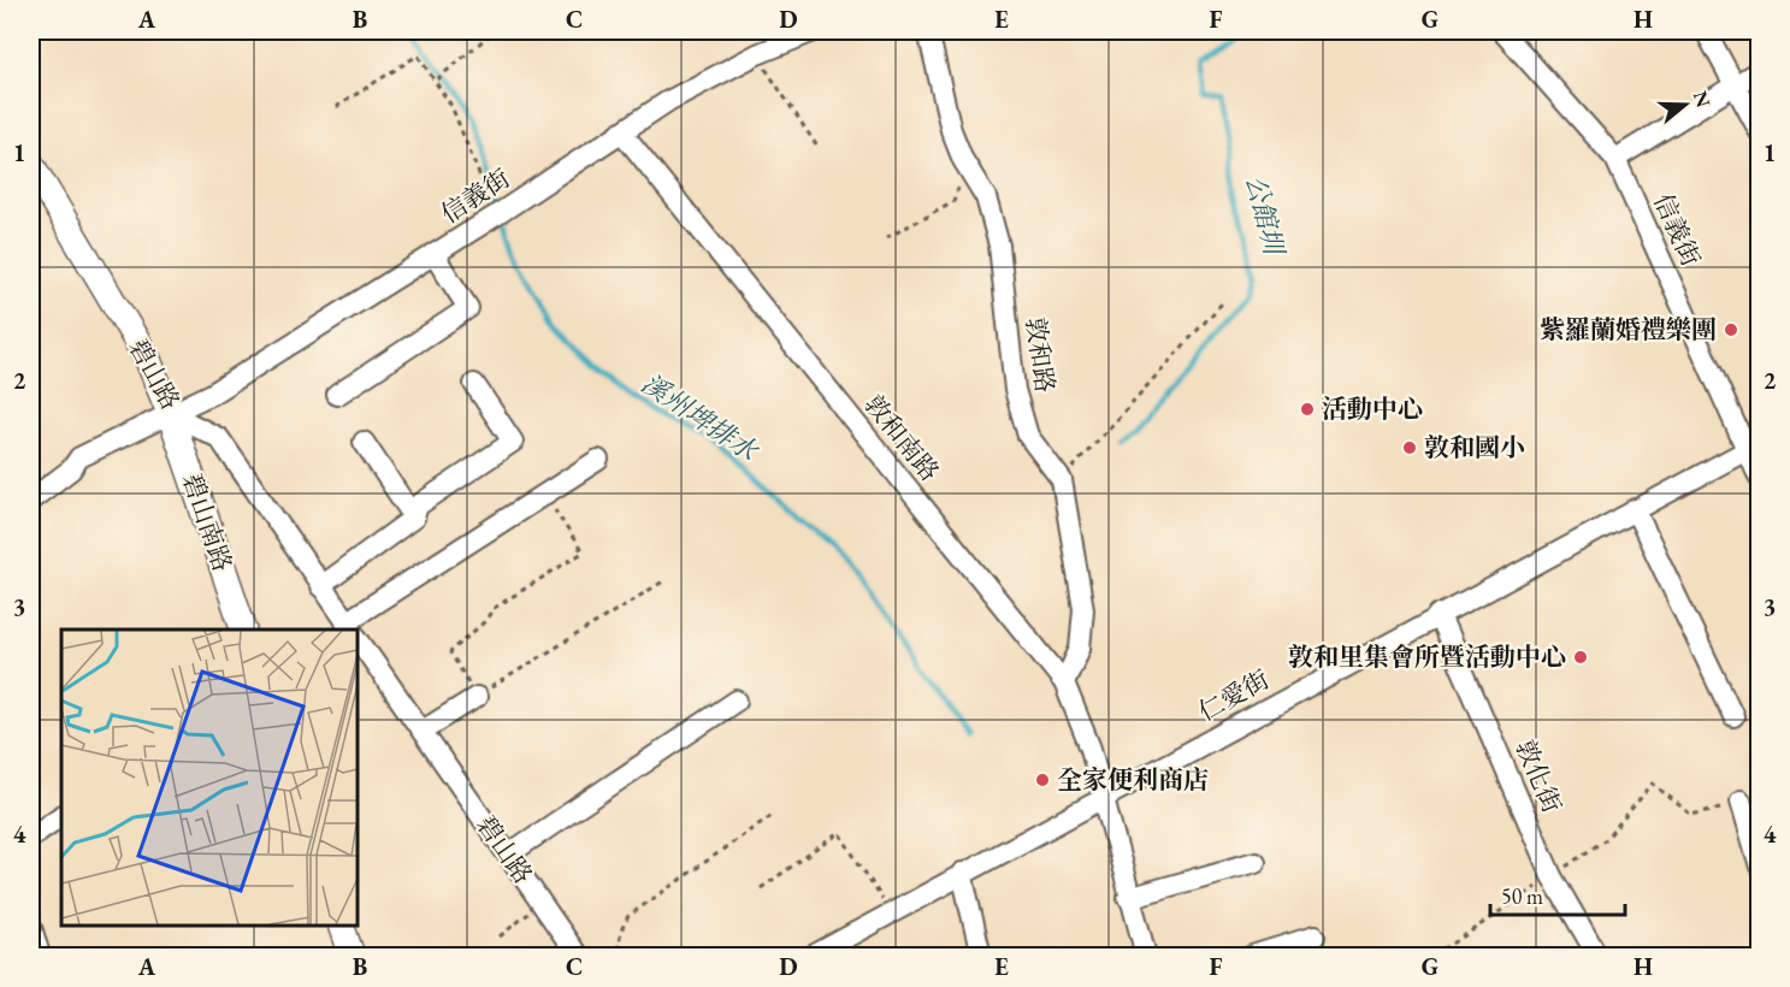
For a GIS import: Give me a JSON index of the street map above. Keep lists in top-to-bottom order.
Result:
{
  "streets": {
    "main road": ["碧山路", "碧山南路"],
    "street": [
      "信義街",
      "敦和路",
      "敦和南路",
      "仁愛街",
      "敦化街"
    ]
  },
  "crossings": [
    ["信義街", "碧山路"],
    ["信義街", "敦和南路"],
    ["信義街", "碧山南路"],
    ["信義街", "仁愛街"],
    ["敦和路", "敦和南路"],
    ["碧山路", "碧山南路"],
    ["敦和南路", "仁愛街"],
    ["仁愛街", "敦化街"]
  ],
  "water": ["公館圳", "溪州埤排水"],
  "places": [
    "紫羅蘭婚禮樂團",
    "活動中心",
    "敦和國小",
    "敦和里集會所暨活動中心",
    "全家便利商店"
  ],
  "scale_bar": "50 m",
  "north": "right",
  "grid": {
    "columns": [
      "A",
      "B",
      "C",
      "D",
      "E",
      "F",
      "G",
      "H"
    ],
    "rows": [
      "1",
      "2",
      "3",
      "4"
    ]
  }
}
